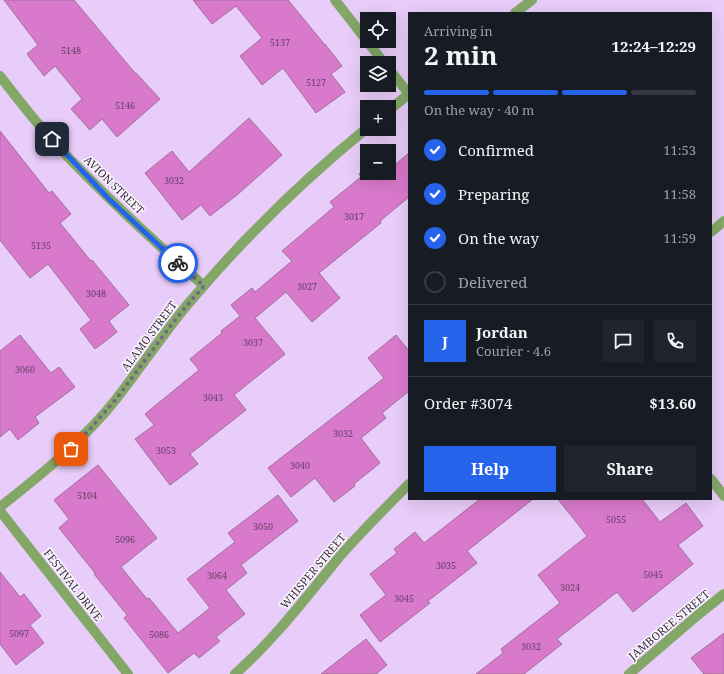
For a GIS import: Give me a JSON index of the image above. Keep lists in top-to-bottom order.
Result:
{
  "streets": {
    "street": [
      "AVION STREET",
      "ALAMO STREET",
      "WHISPER STREET",
      "FESTIVAL DRIVE",
      "JAMBOREE STREET"
    ]
  },
  "crossings": [
    ["AVION STREET", "ALAMO STREET"]
  ],
  "house_numbers": [
    "5137",
    "5148",
    "5127",
    "5146",
    "3032",
    "3017",
    "5135",
    "3027",
    "3048",
    "3037",
    "3060",
    "3043",
    "3032",
    "3053",
    "3040",
    "5104",
    "5055",
    "3050",
    "5096",
    "3035",
    "5045",
    "3064",
    "3024",
    "3045",
    "5097",
    "5086",
    "3032"
  ],
  "page": {
    "map_buttons": ["+", "−"],
    "heading": ["2 min", "Arriving in", "12:24–12:29"],
    "panel": [
      "Jordan",
      "Courier · 4.6",
      "Order #3074",
      "$13.60"
    ],
    "bar": "On the way · 40 m",
    "list": [
      ["Confirmed", "11:53"],
      ["Preparing", "11:58"],
      ["On the way", "11:59"],
      "Delivered"
    ],
    "round": "J",
    "buttons": ["Help", "Share"]
  }
}
